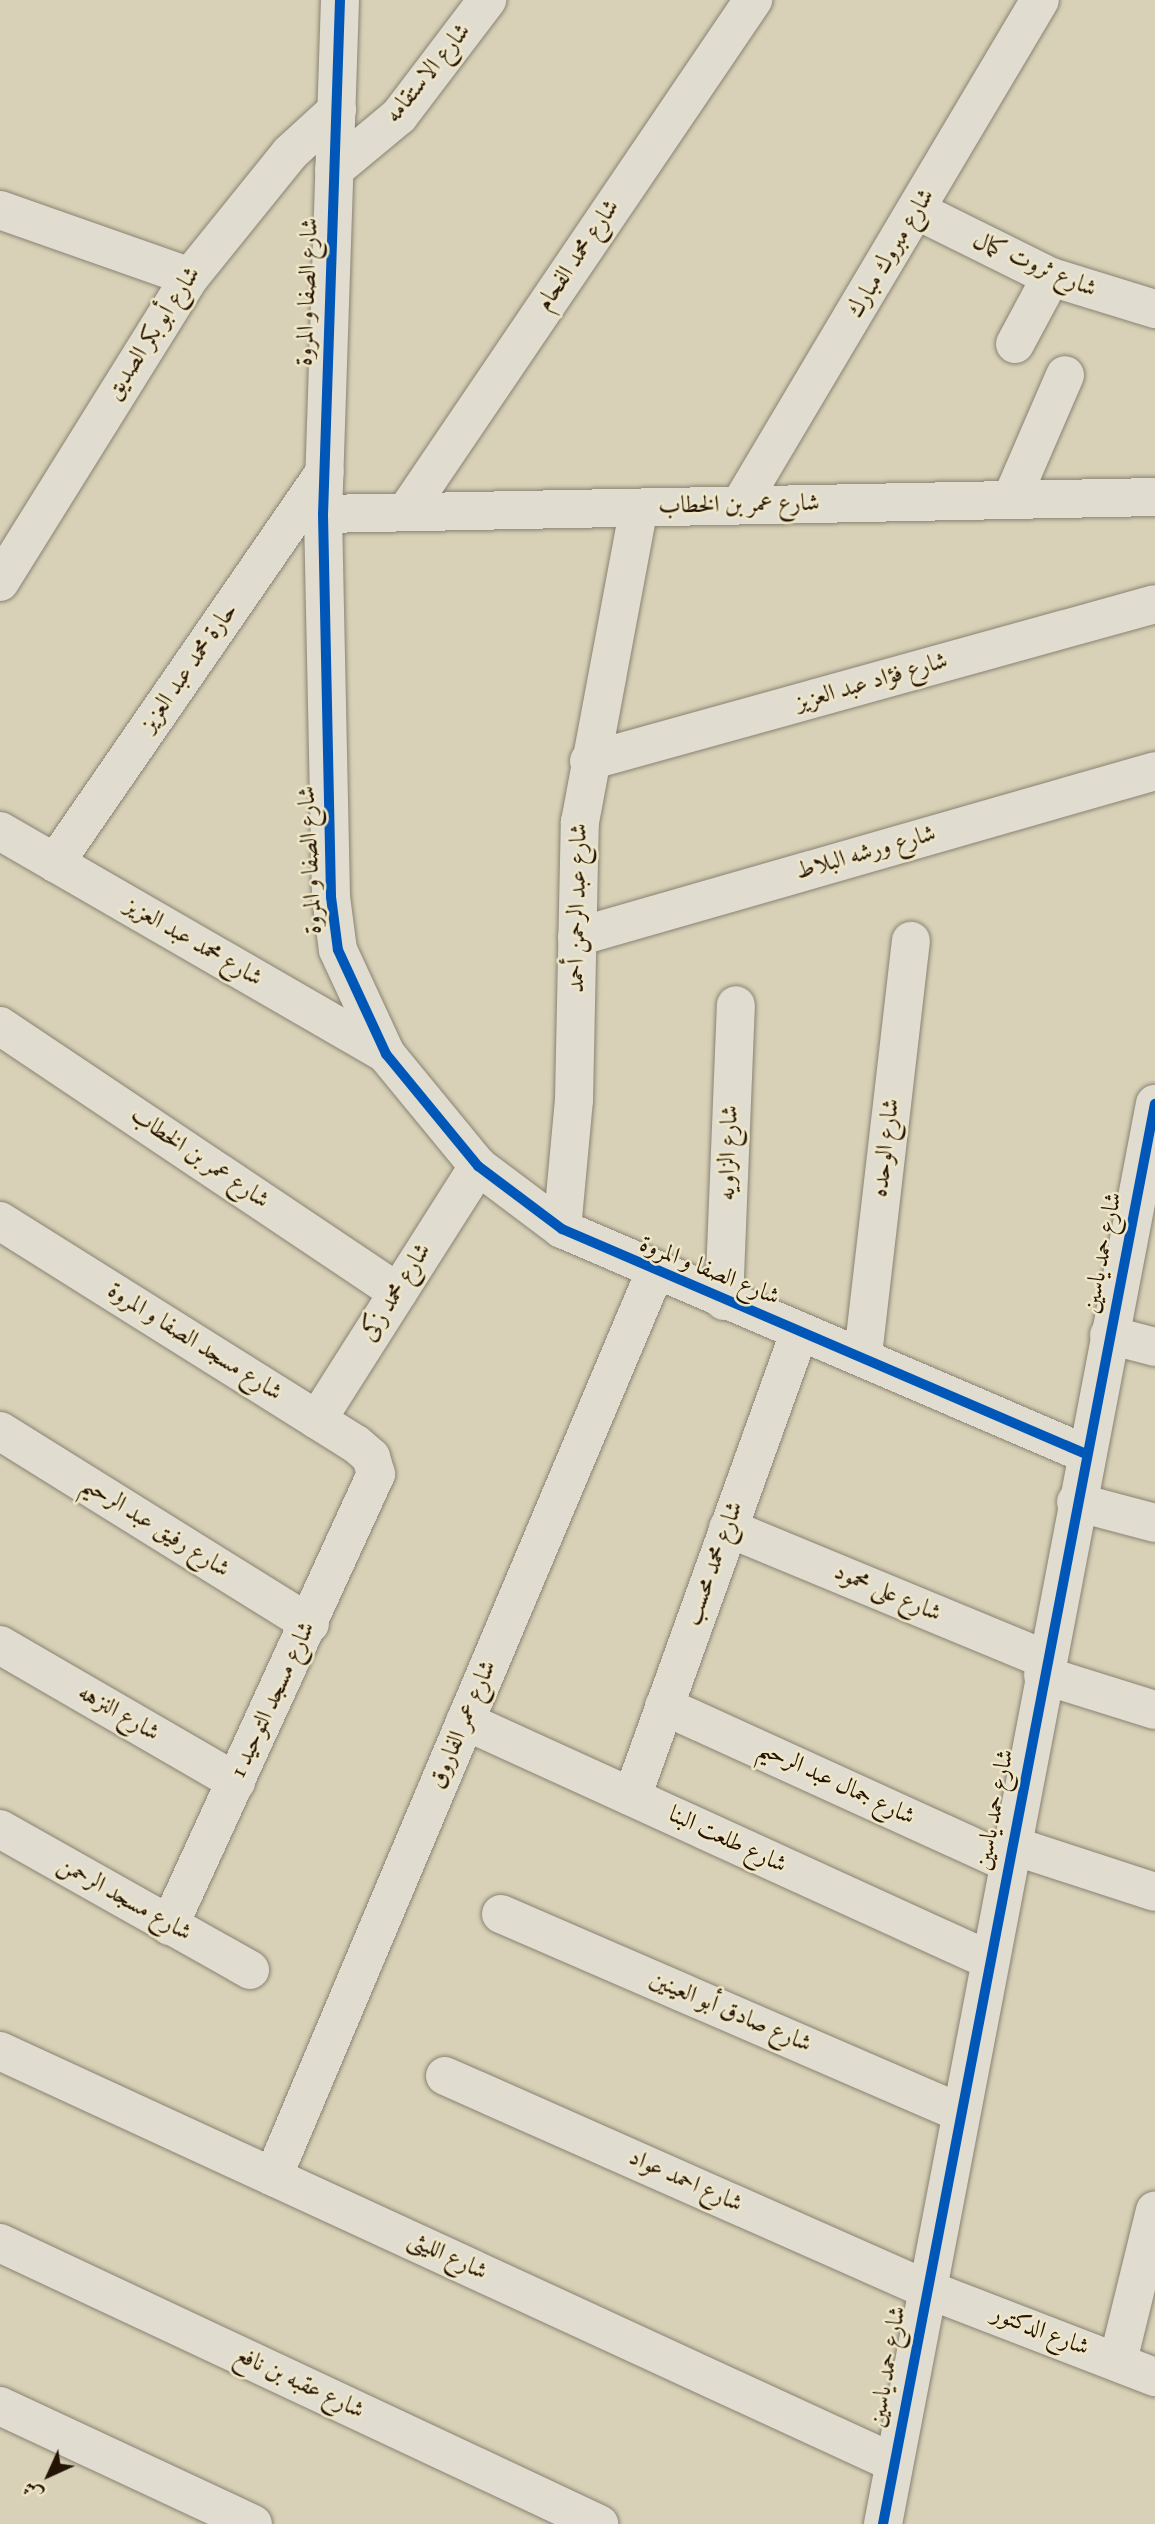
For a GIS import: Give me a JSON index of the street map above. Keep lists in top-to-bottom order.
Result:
{
  "streets": {
    "street": [
      "شارع الاستقامه",
      "شارع مبروك مبارك",
      "شارع محمد الفحام",
      "شارع ثروت كمال",
      "شارع الصفا و المروة",
      "شارع أبو بكر الصديق",
      "شارع عمر بن الخطاب",
      "حارة محمد عبد العزيز",
      "شارع فؤاد عبد العزيز",
      "شارع ورشه البلاط",
      "شارع عبد الرحمن أحمد",
      "شارع محمد عبد العزيز",
      "شارع الوحده",
      "شارع الزاويه",
      "شارع حمد ياسين",
      "شارع محمد زكى",
      "شارع مسجد الصفا و المروة",
      "شارع رفيق عبد الرحيم",
      "شارع محمد محسب",
      "شارع على محمود",
      "شارع مسجد التوحيد 1",
      "شارع النزهه",
      "شارع عمر الفاروق",
      "شارع جمال عبد الرحيم",
      "شارع طلعت البنا",
      "شارع مسجد الرحمن",
      "شارع صادق أبو العينين",
      "شارع احمد عواد",
      "شارع الليثى",
      "شارع الدكتور",
      "شارع عقبه بن نافع"
    ]
  },
  "crossings": [
    ["شارع الاستقامه", "شارع الصفا و المروة"],
    ["شارع مبروك مبارك", "شارع ثروت كمال"],
    ["شارع مبروك مبارك", "شارع عمر بن الخطاب"],
    ["شارع محمد الفحام", "شارع عمر بن الخطاب"],
    ["شارع الصفا و المروة", "شارع أبو بكر الصديق"],
    ["شارع الصفا و المروة", "شارع عمر بن الخطاب"],
    ["شارع الصفا و المروة", "حارة محمد عبد العزيز"],
    ["شارع الصفا و المروة", "شارع عبد الرحمن أحمد"],
    ["شارع الصفا و المروة", "شارع محمد عبد العزيز"],
    ["شارع الصفا و المروة", "شارع الوحده"],
    ["شارع الصفا و المروة", "شارع الزاويه"],
    ["شارع الصفا و المروة", "شارع حمد ياسين"],
    ["شارع الصفا و المروة", "شارع محمد زكى"],
    ["شارع الصفا و المروة", "شارع محمد محسب"],
    ["شارع الصفا و المروة", "شارع عمر الفاروق"],
    ["شارع عمر بن الخطاب", "شارع عبد الرحمن أحمد"],
    ["شارع عمر بن الخطاب", "شارع محمد زكى"],
    ["حارة محمد عبد العزيز", "شارع محمد عبد العزيز"],
    ["شارع فؤاد عبد العزيز", "شارع عبد الرحمن أحمد"],
    ["شارع ورشه البلاط", "شارع عبد الرحمن أحمد"],
    ["شارع حمد ياسين", "شارع على محمود"],
    ["شارع حمد ياسين", "شارع جمال عبد الرحيم"],
    ["شارع حمد ياسين", "شارع طلعت البنا"],
    ["شارع حمد ياسين", "شارع صادق أبو العينين"],
    ["شارع حمد ياسين", "شارع احمد عواد"],
    ["شارع حمد ياسين", "شارع الليثى"],
    ["شارع حمد ياسين", "شارع الدكتور"],
    ["شارع محمد زكى", "شارع مسجد الصفا و المروة"],
    ["شارع مسجد الصفا و المروة", "شارع مسجد التوحيد 1"],
    ["شارع رفيق عبد الرحيم", "شارع مسجد التوحيد 1"],
    ["شارع محمد محسب", "شارع على محمود"],
    ["شارع محمد محسب", "شارع جمال عبد الرحيم"],
    ["شارع محمد محسب", "شارع طلعت البنا"],
    ["شارع مسجد التوحيد 1", "شارع النزهه"],
    ["شارع مسجد التوحيد 1", "شارع مسجد الرحمن"],
    ["شارع عمر الفاروق", "شارع طلعت البنا"],
    ["شارع عمر الفاروق", "شارع الليثى"],
    ["شارع احمد عواد", "شارع الدكتور"]
  ],
  "north": "bottom left"
}
